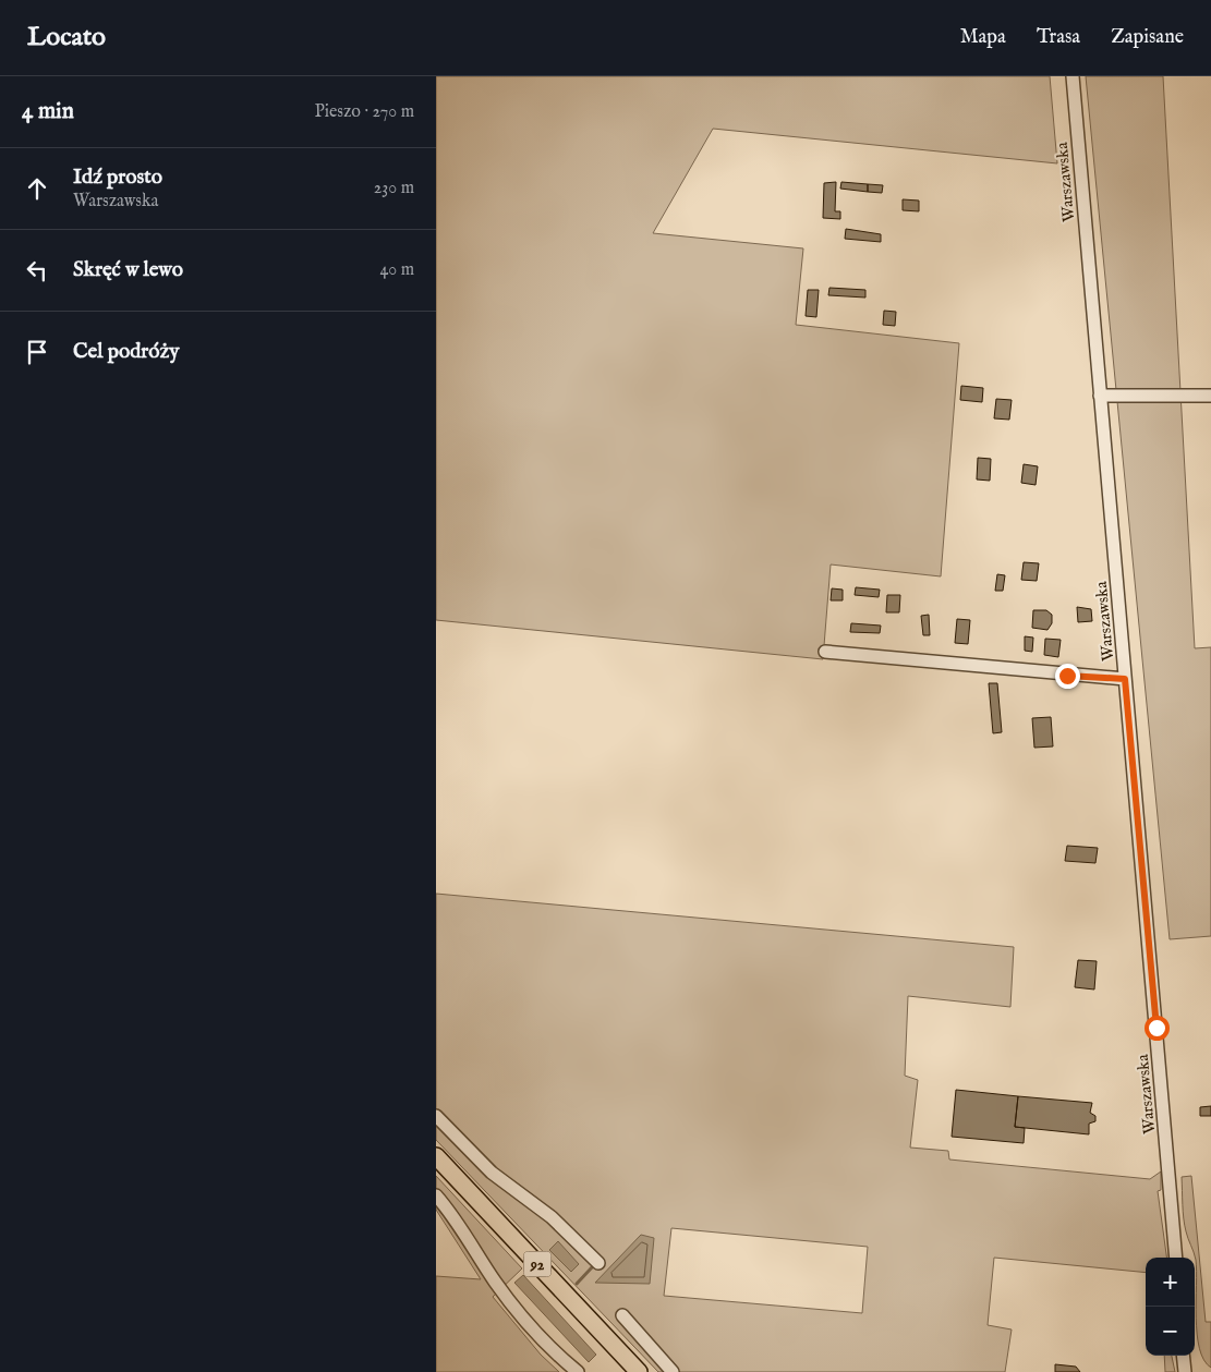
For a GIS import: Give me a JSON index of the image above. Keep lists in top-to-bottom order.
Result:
{
  "streets": {
    "main road": ["92"],
    "street": ["Warszawska"]
  },
  "page": {
    "header": "Locato",
    "nav": ["Mapa", "Trasa", "Zapisane"],
    "heading": ["4 min", "Pieszo · 270 m"],
    "list": [
      ["Idź prosto", "Warszawska", "230 m"],
      ["Skręć w lewo", "40 m"],
      "Cel podróży"
    ],
    "map_buttons": ["+", "−"]
  }
}
